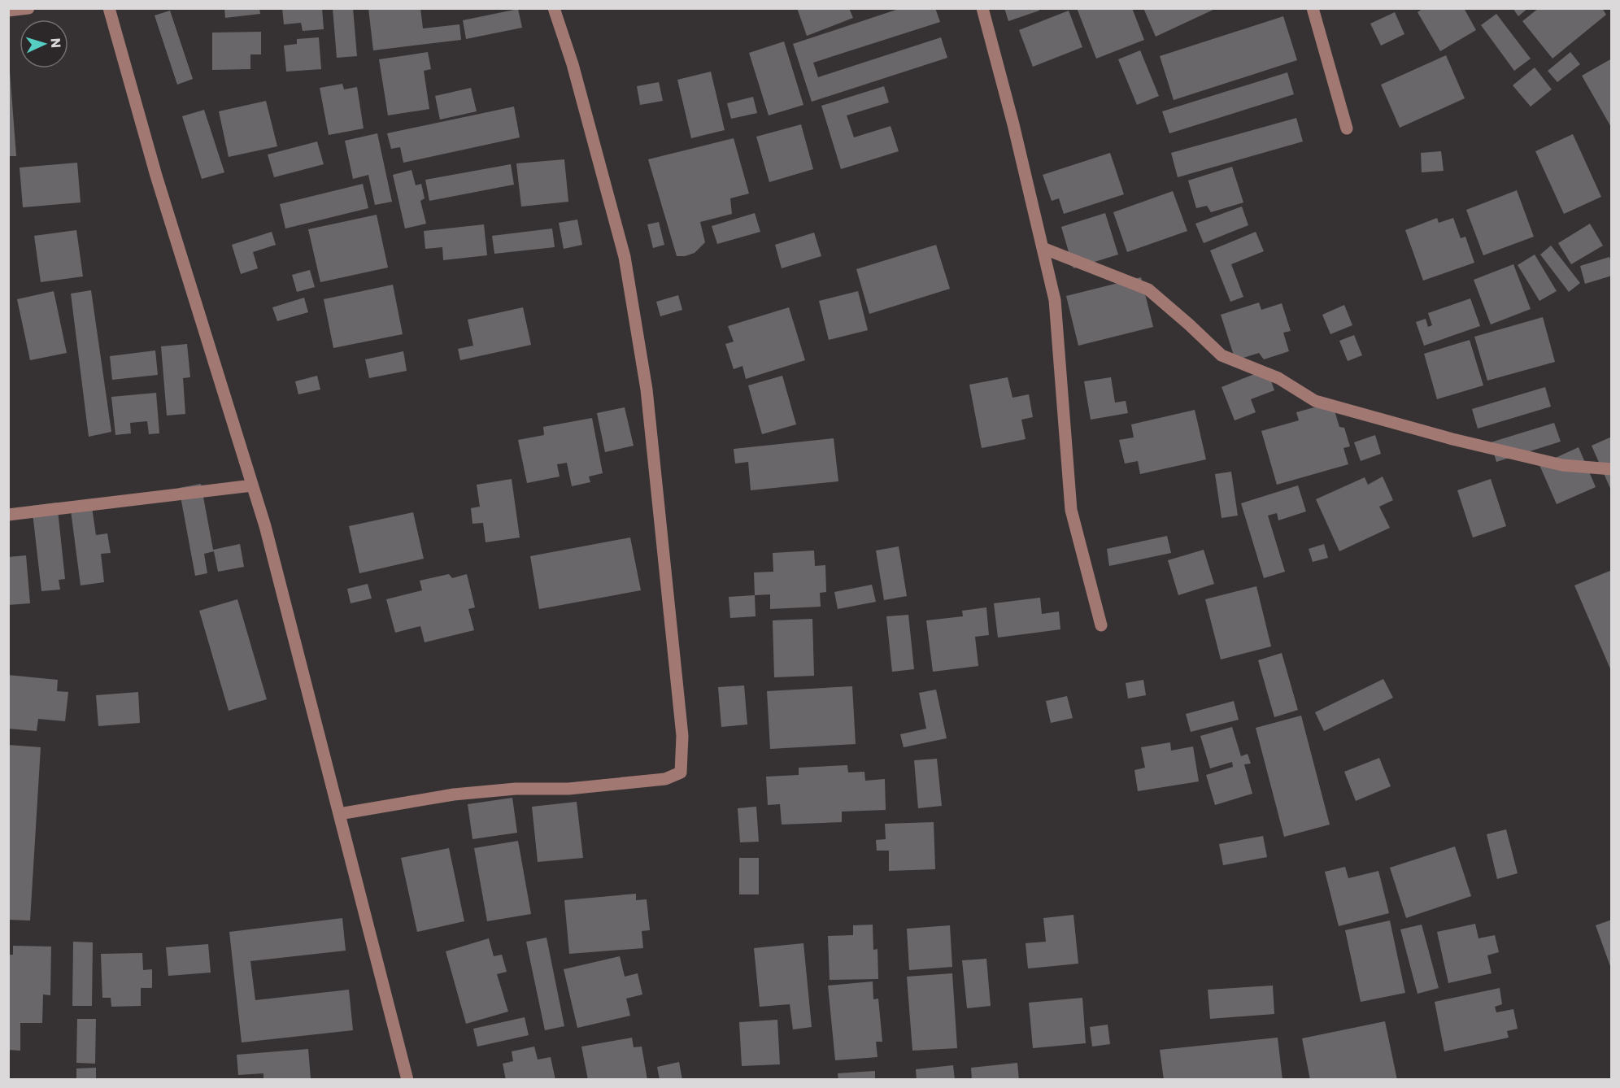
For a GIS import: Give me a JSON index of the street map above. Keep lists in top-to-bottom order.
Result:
{
  "north": "right"
}
